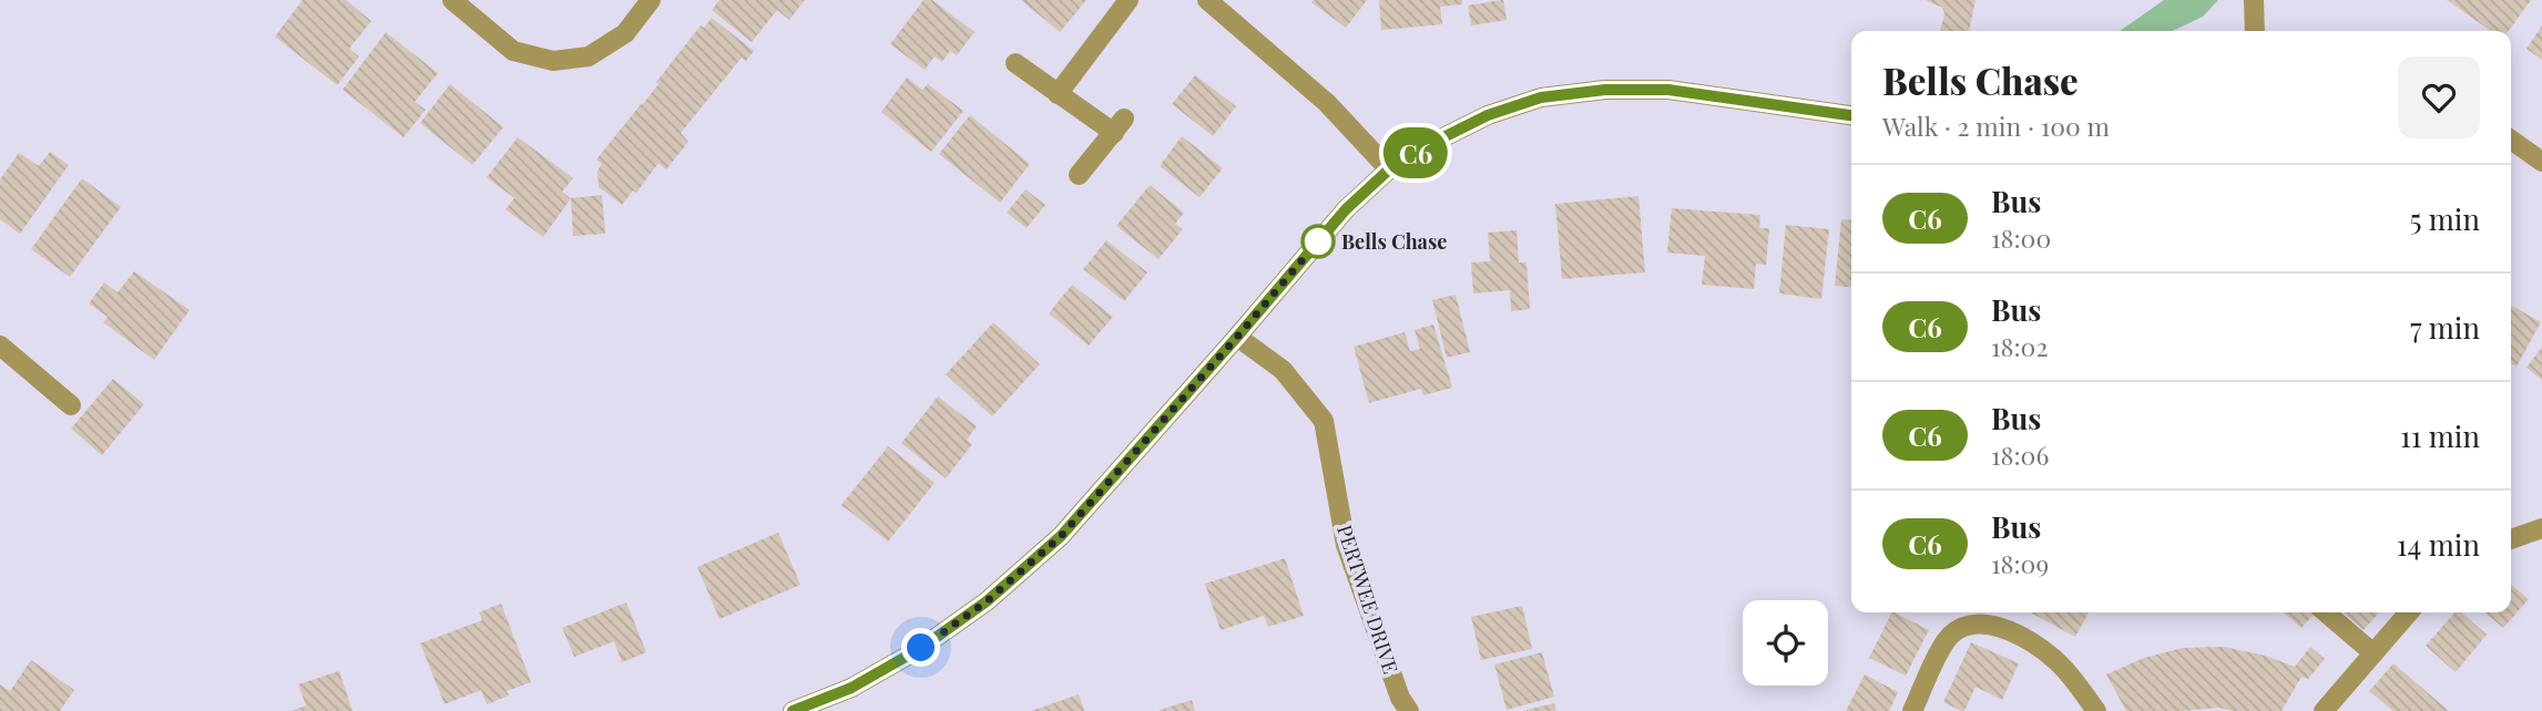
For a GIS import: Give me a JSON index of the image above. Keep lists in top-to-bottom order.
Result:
{
  "streets": {
    "street": ["PERTWEE DRIVE"]
  },
  "places": ["Bells Chase"],
  "lines": ["bus line C6"],
  "page": {
    "on_map": "C6",
    "heading": ["Bells Chase", "Walk · 2 min · 100 m"],
    "list": [
      {
        "mark": "C6",
        "name": "Bus",
        "note": "18:00",
        "value": "5 min"
      },
      {
        "mark": "C6",
        "name": "Bus",
        "note": "18:02",
        "value": "7 min"
      },
      {
        "mark": "C6",
        "name": "Bus",
        "note": "18:06",
        "value": "11 min"
      },
      {
        "mark": "C6",
        "name": "Bus",
        "note": "18:09",
        "value": "14 min"
      }
    ]
  }
}
